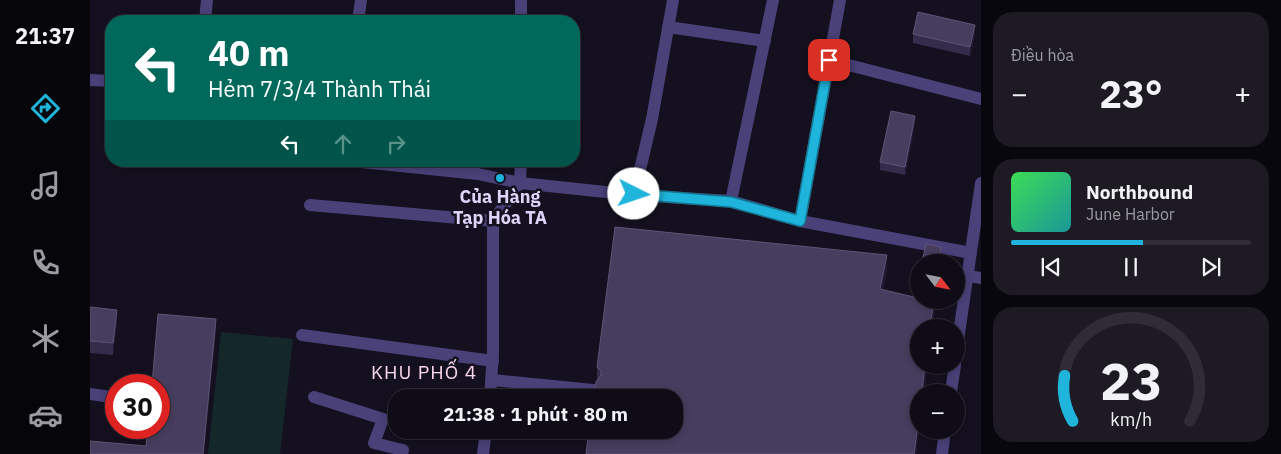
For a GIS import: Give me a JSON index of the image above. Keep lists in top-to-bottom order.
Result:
{
  "districts": ["KHU PHỐ 4"],
  "places": ["Của Hàng Tạp Hóa TA"],
  "north": "bottom right",
  "page": {
    "tabs": "21:37",
    "tile": "Điều hòa",
    "turn": ["40 m", "Hẻm 7/3/4 Thành Thái"],
    "heat": ["−", "23°", "+"],
    "song": ["Northbound", "June Harbor"],
    "map_buttons": ["+", "−"],
    "limit": "30",
    "trip": "21:38 · 1 phút · 80 m",
    "gauge": ["23", "km/h"]
  }
}
